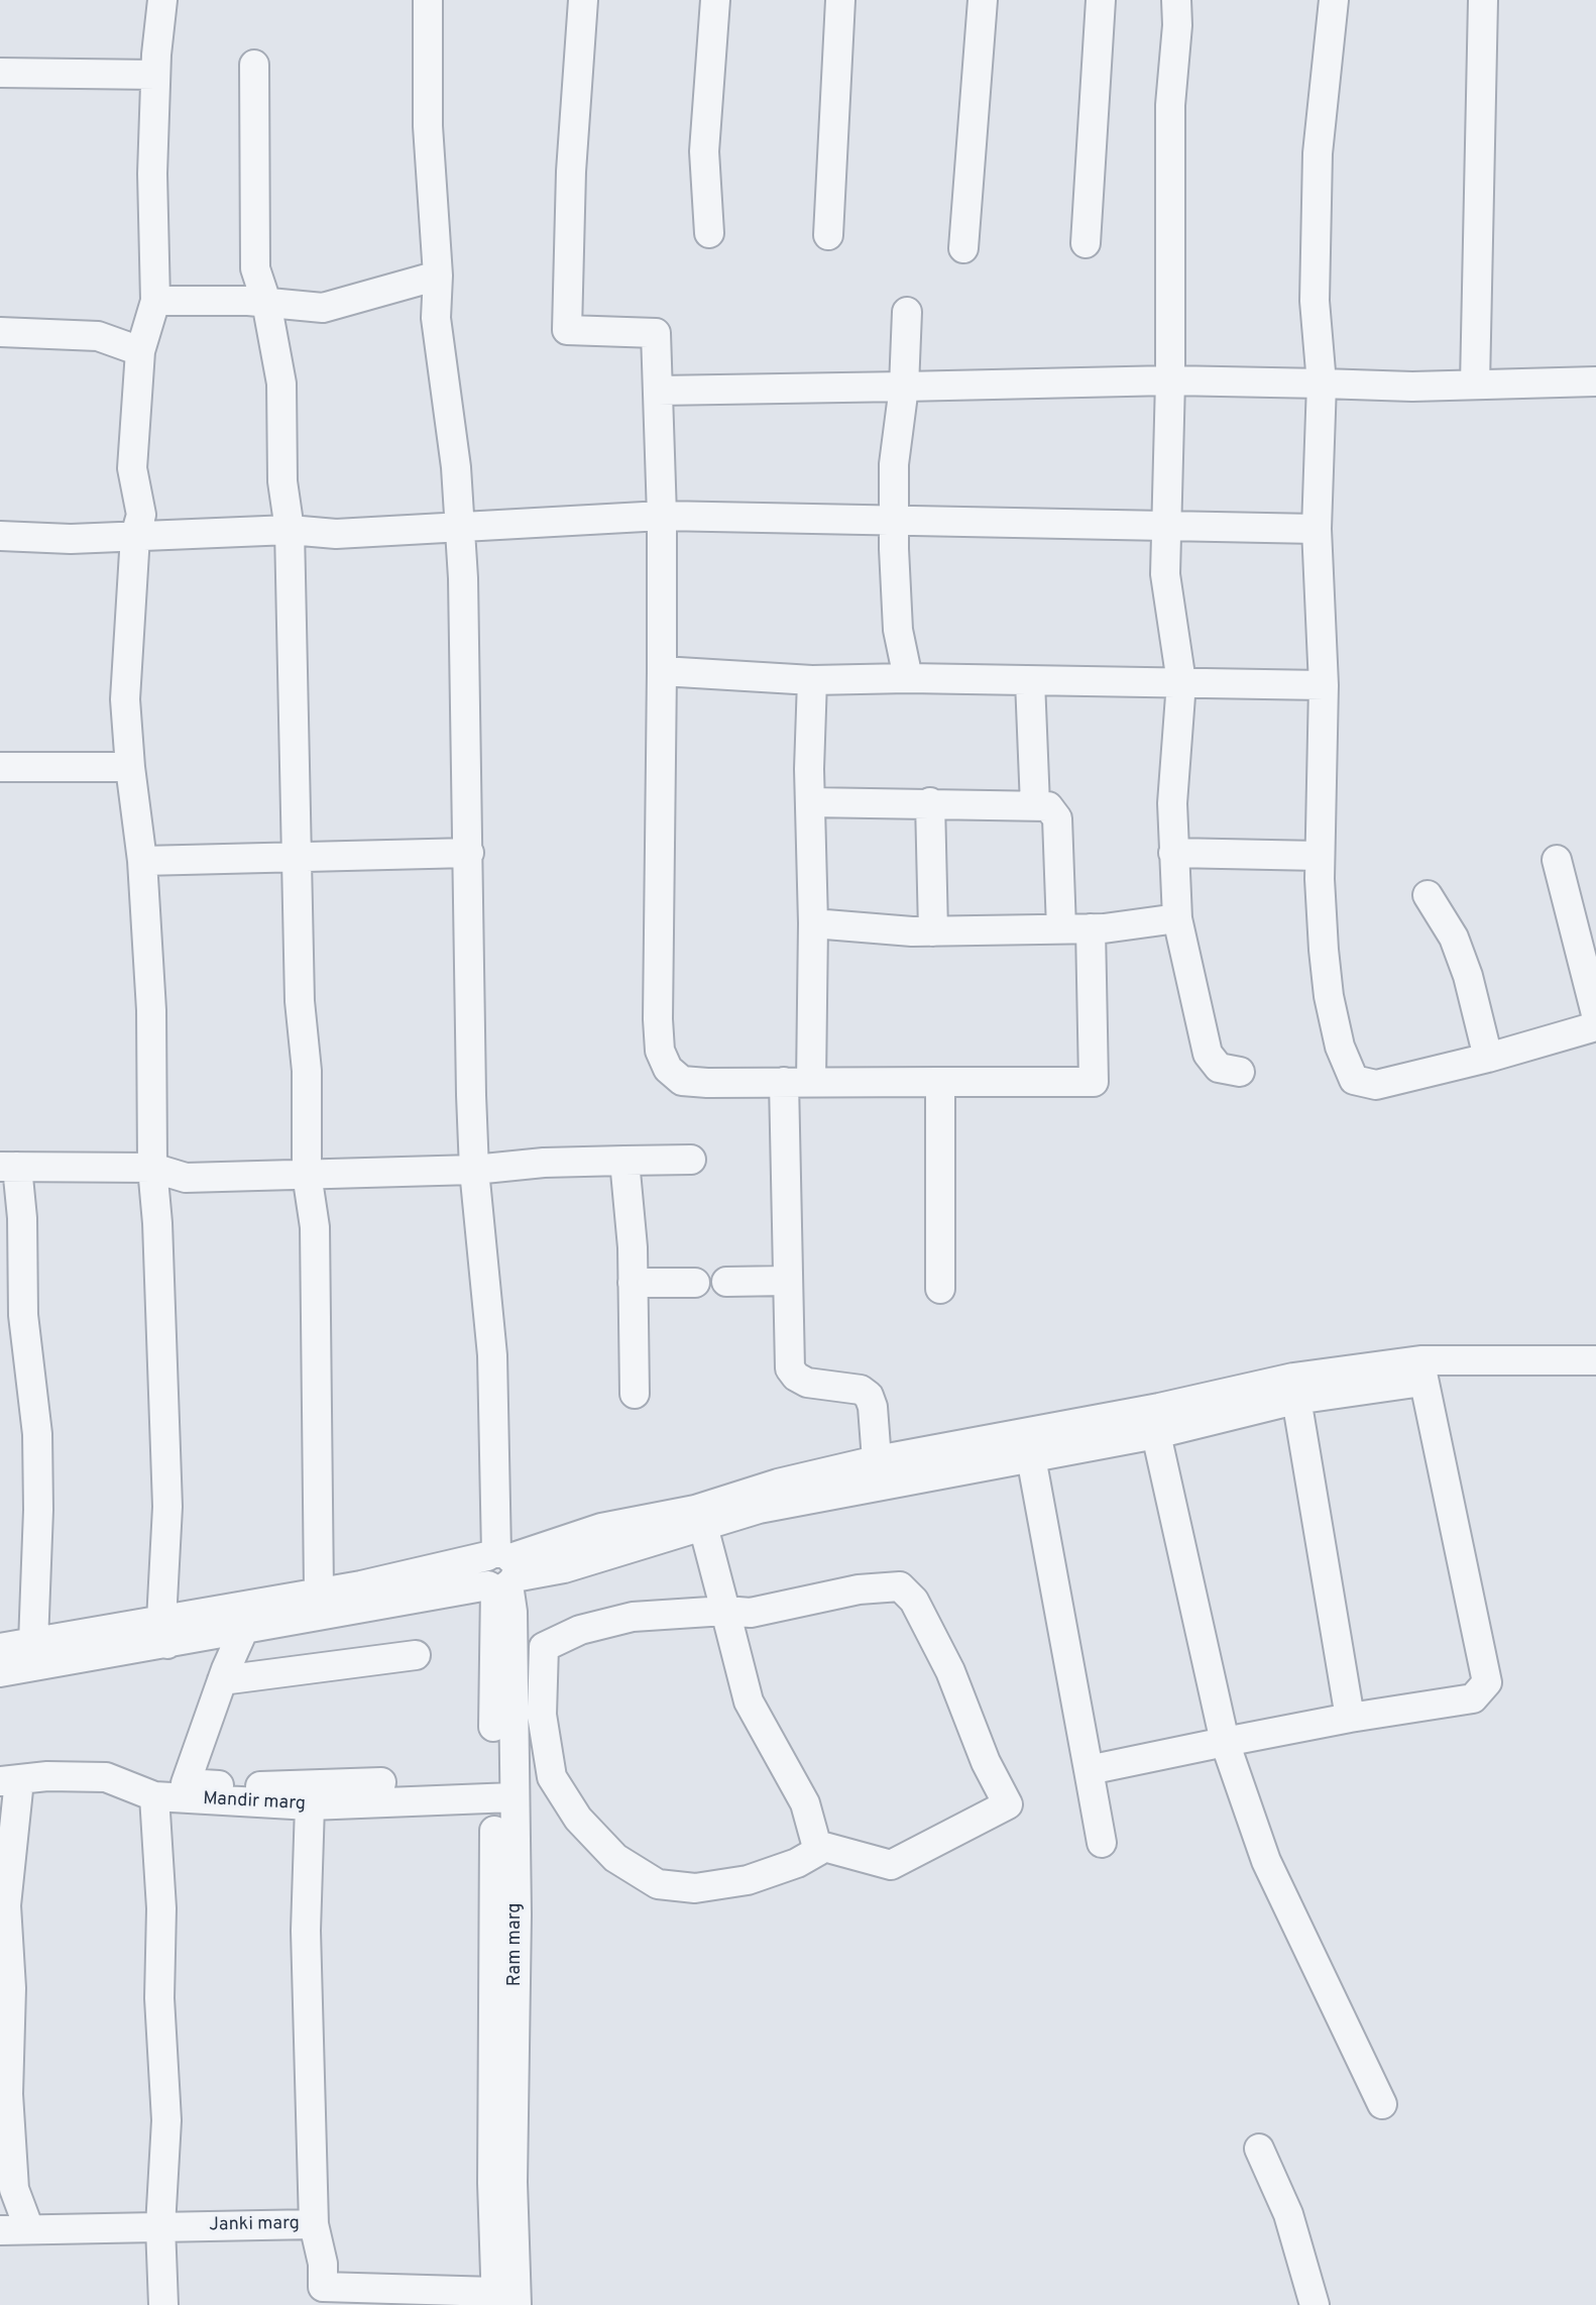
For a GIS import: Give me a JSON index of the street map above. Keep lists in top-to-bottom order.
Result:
{
  "streets": {
    "street": ["Mandir marg", "Ram marg", "Janki marg"]
  },
  "crossings": [
    ["Mandir marg", "Ram marg"],
    ["Ram marg", "Janki marg"]
  ]
}
